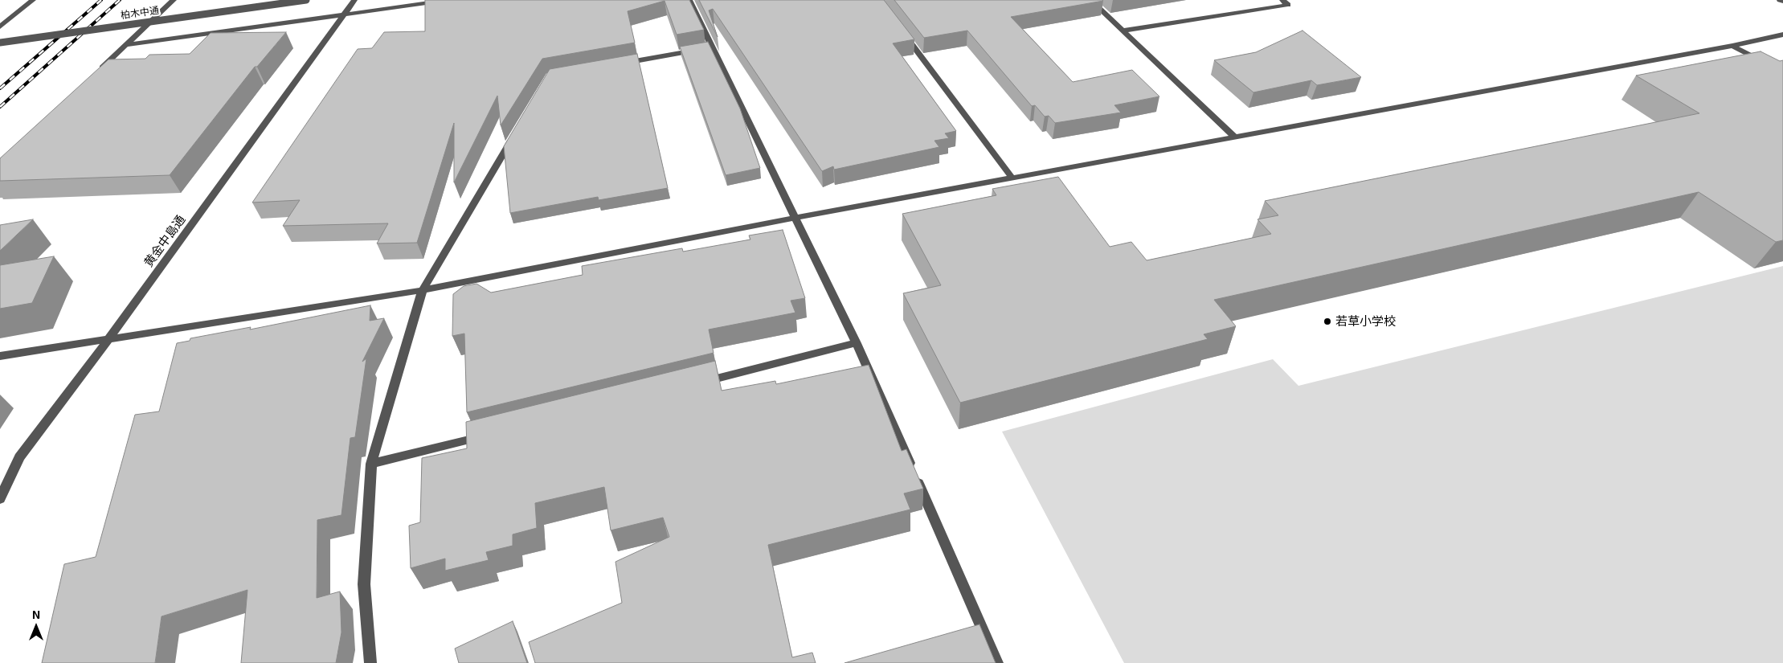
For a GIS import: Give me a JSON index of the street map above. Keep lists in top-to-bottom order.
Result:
{
  "streets": {
    "street": ["柏木中通", "黄金中島通"]
  },
  "places": ["若草小学校"],
  "north": "top"
}
